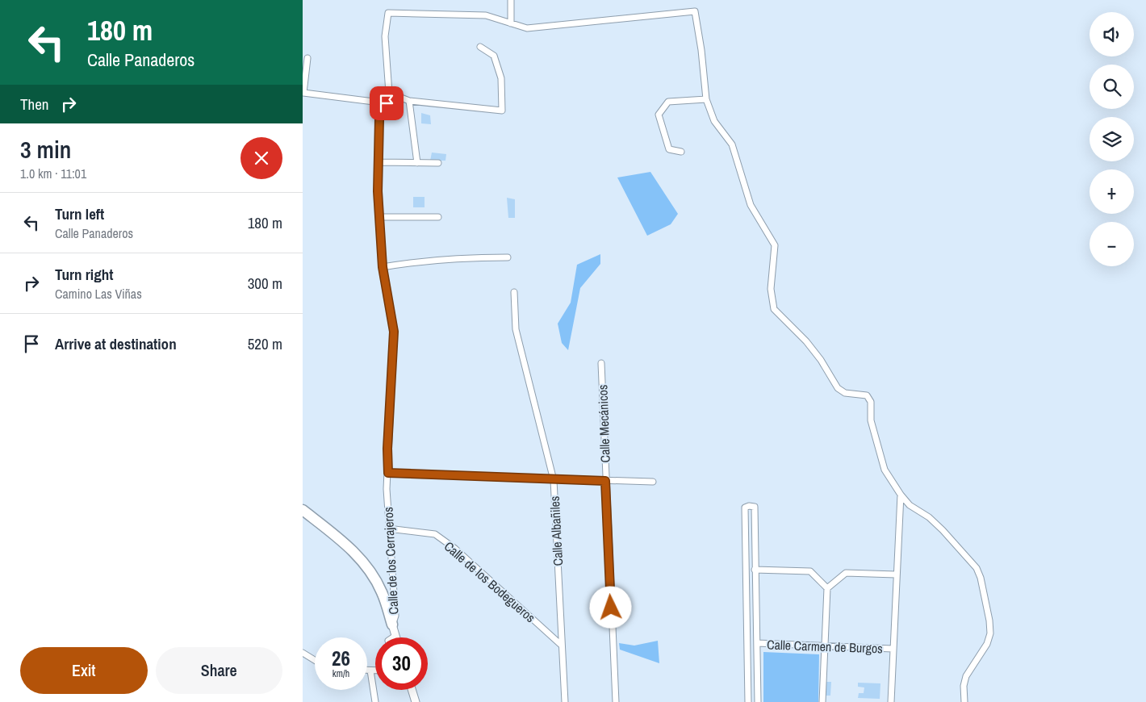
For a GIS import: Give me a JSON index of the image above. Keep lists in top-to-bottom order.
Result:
{
  "streets": {
    "main road": ["Calle de los Cerrajeros"],
    "street": [
      "Calle Mecánicos",
      "Calle Albañiles",
      "Calle de los Bodegueros",
      "Calle Carmen de Burgos"
    ]
  },
  "crossings": [
    ["Calle Albañiles", "Calle de los Bodegueros"],
    ["Calle de los Cerrajeros", "Calle de los Bodegueros"]
  ],
  "page": {
    "turn": ["180 m", "Calle Panaderos"],
    "map_buttons": ["+", "−"],
    "then": "Then",
    "heading": ["3 min", "1.0 km · 11:01"],
    "list": [
      {
        "name": "Turn left",
        "note": "Calle Panaderos",
        "value": "180 m"
      },
      {
        "name": "Turn right",
        "note": "Camino Las Viñas",
        "value": "300 m"
      },
      {
        "name": "Arrive at destination",
        "value": "520 m"
      }
    ],
    "speed": "26 km/h",
    "limit": "30",
    "buttons": ["Exit", "Share"]
  }
}
